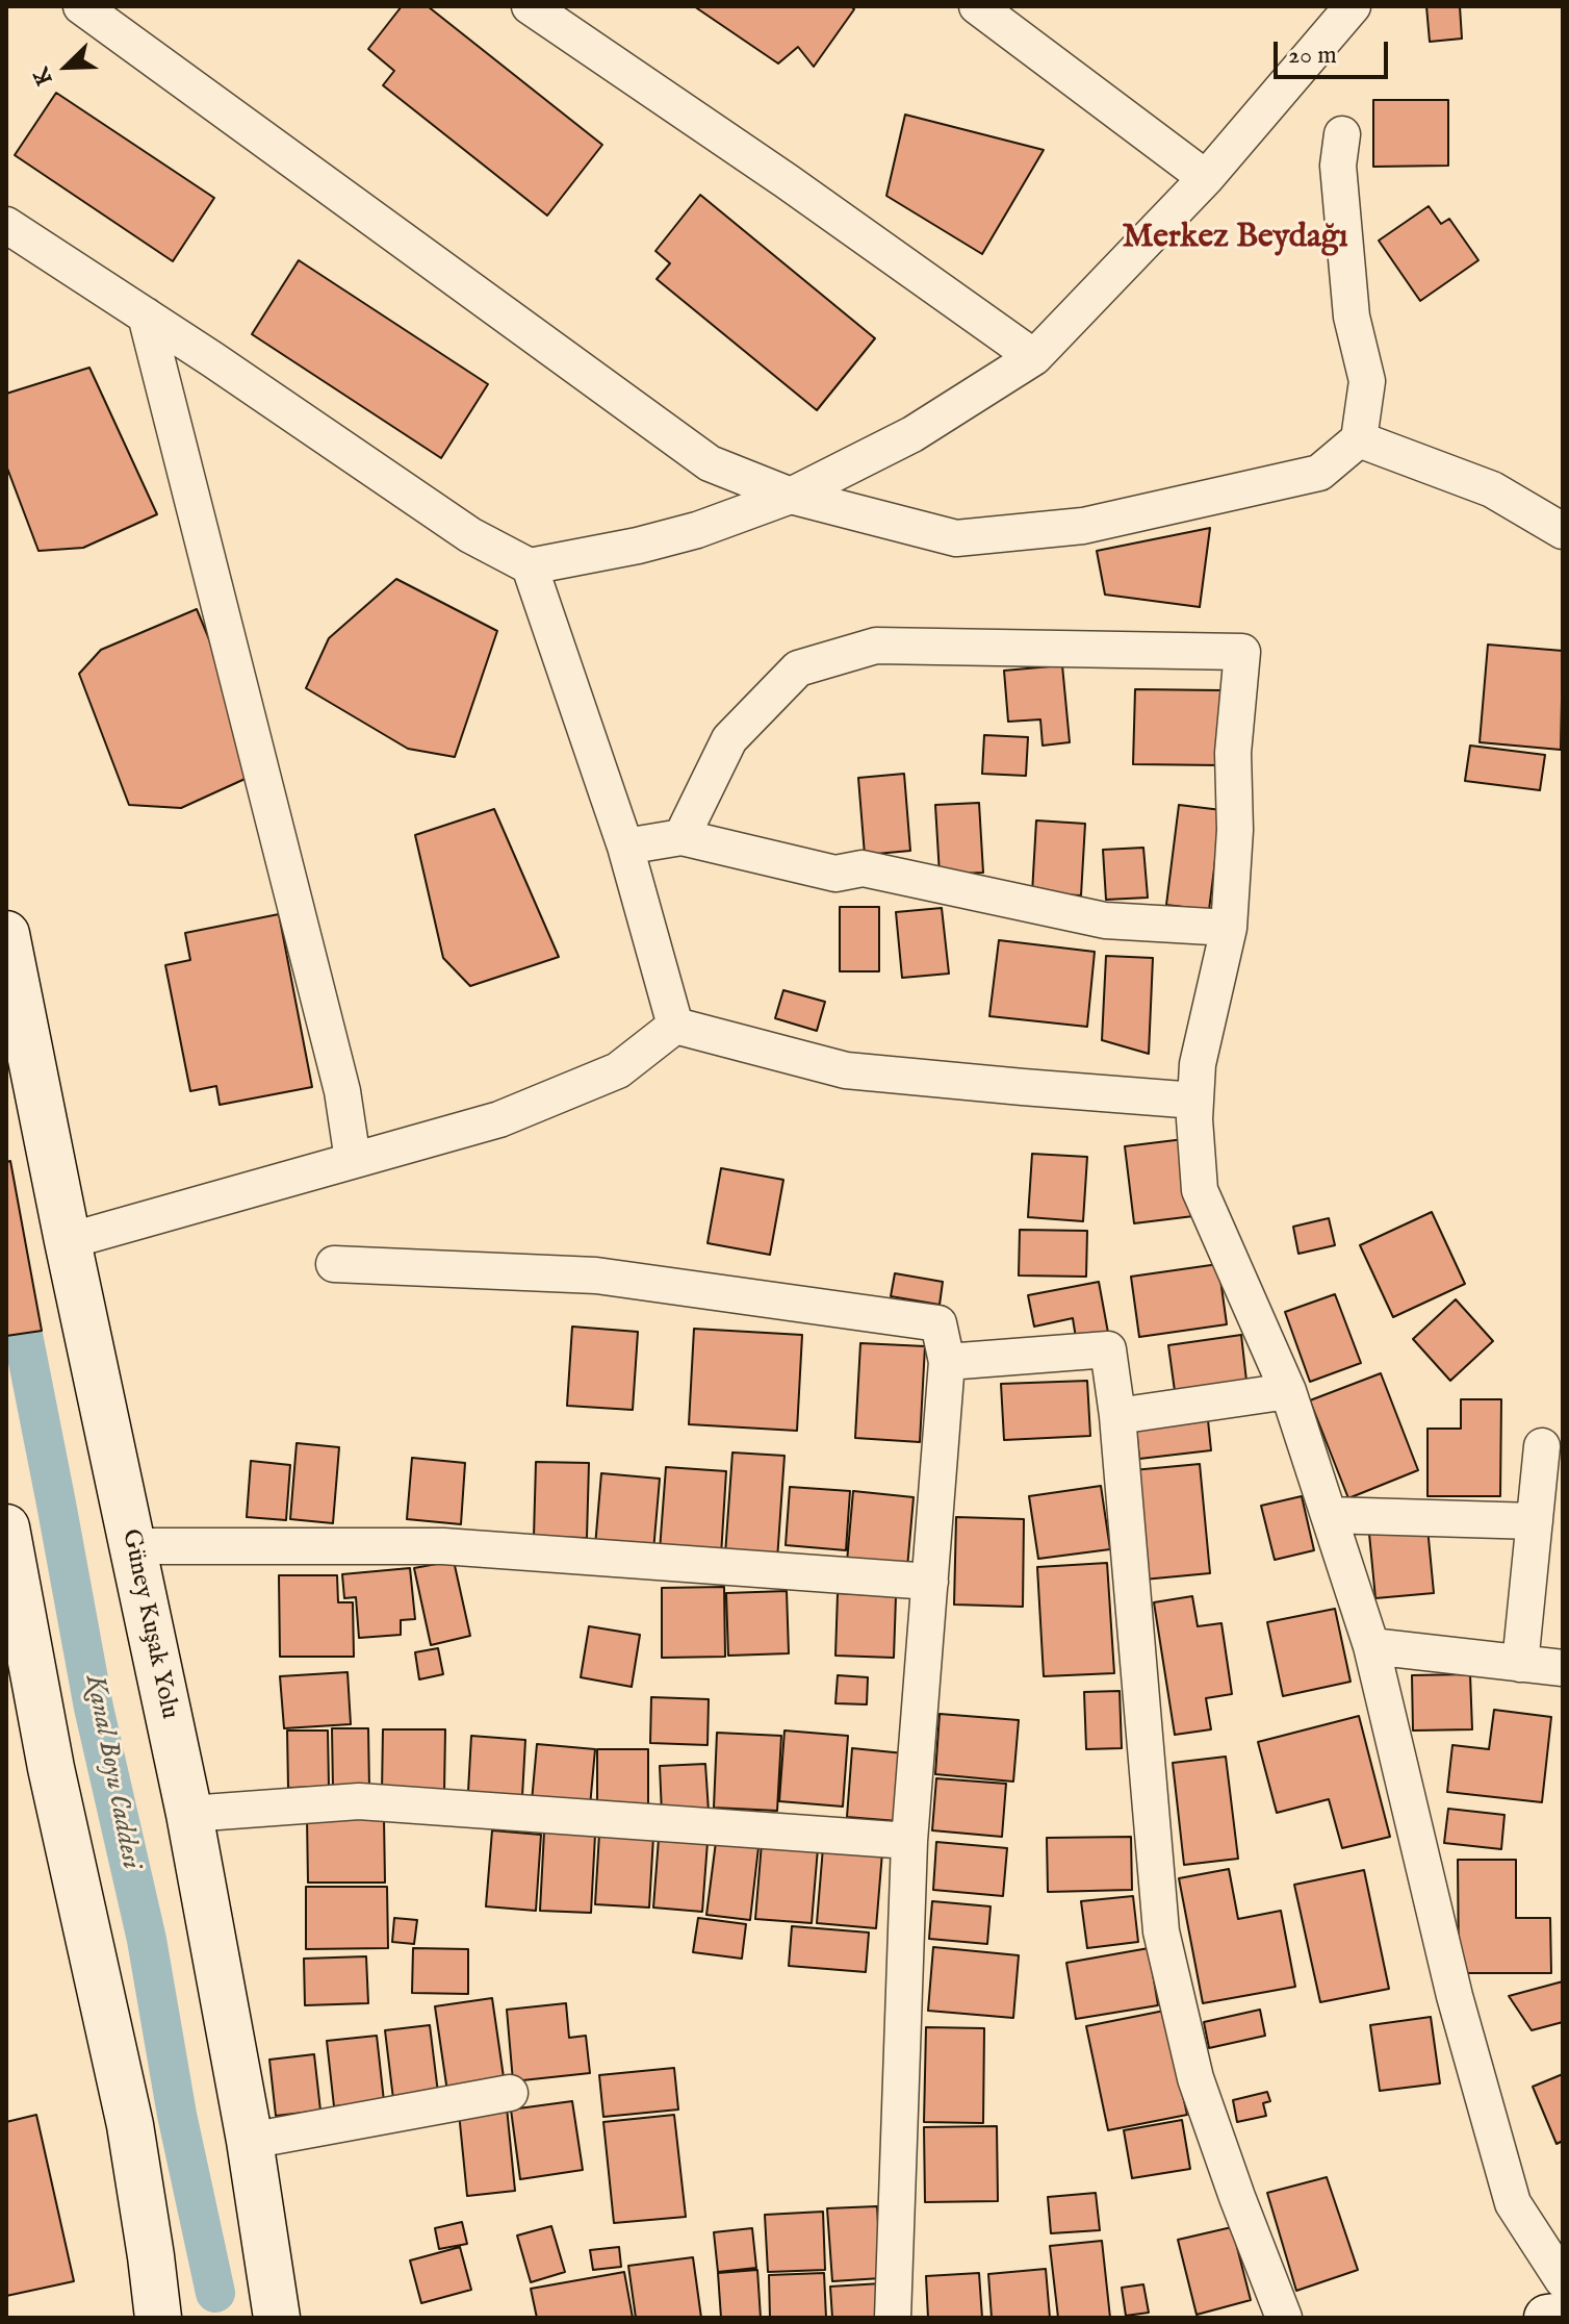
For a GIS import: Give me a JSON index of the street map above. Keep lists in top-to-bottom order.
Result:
{
  "streets": {
    "main road": ["Güney Kuşak Yolu"]
  },
  "districts": ["Merkez Beydağı"],
  "water": ["Kanal Boyu Caddesi"],
  "scale_bar": "20 m",
  "north": "bottom left"
}
